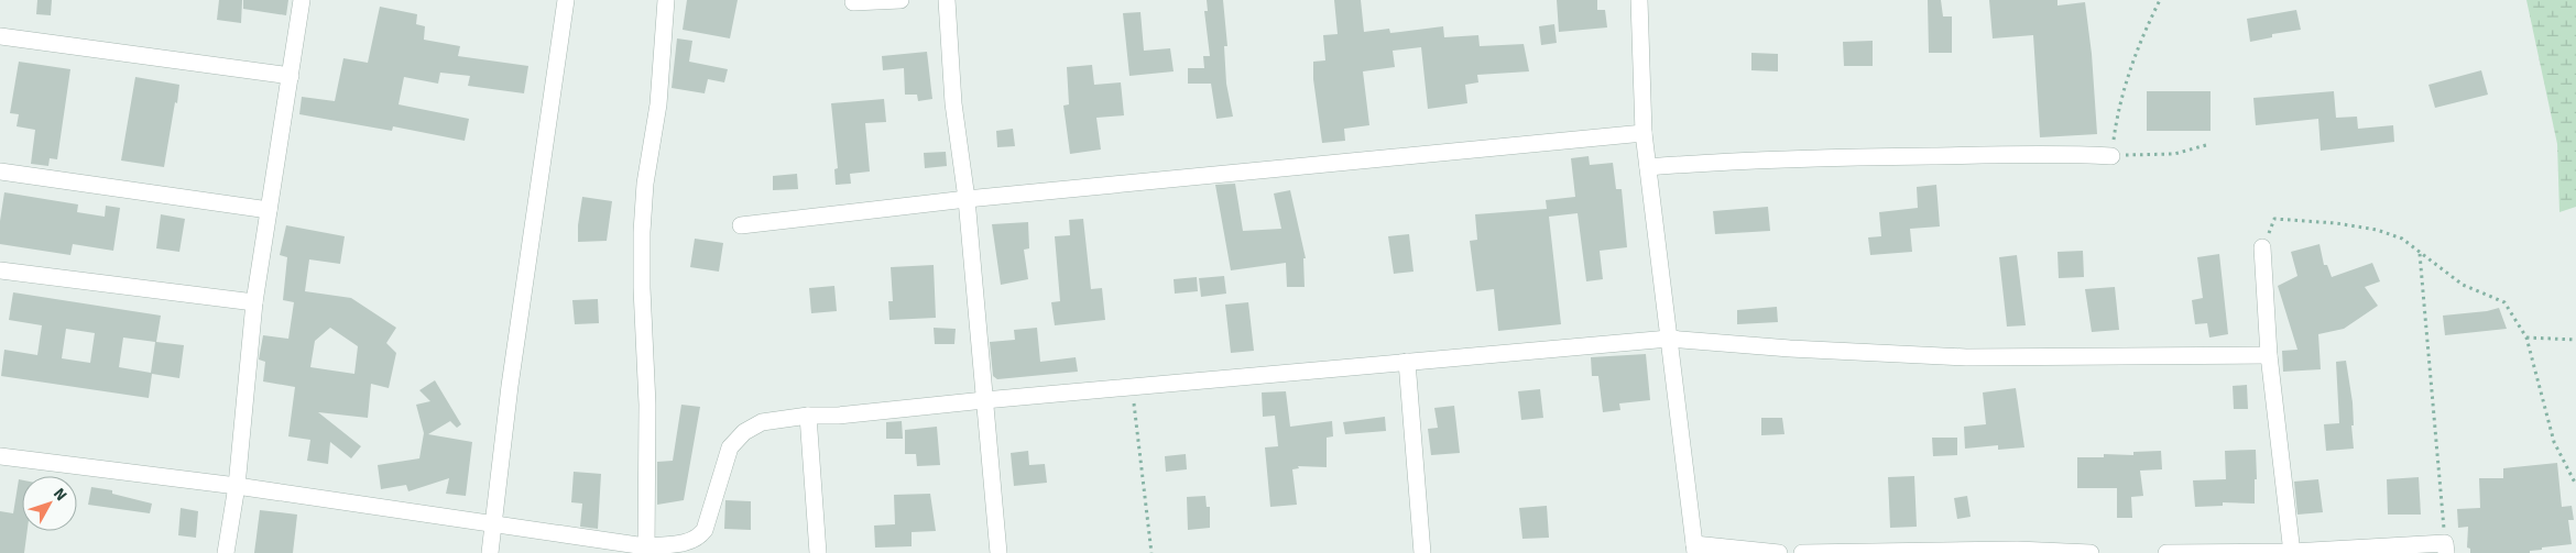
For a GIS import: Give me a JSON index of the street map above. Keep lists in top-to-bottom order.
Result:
{
  "north": "top right"
}
